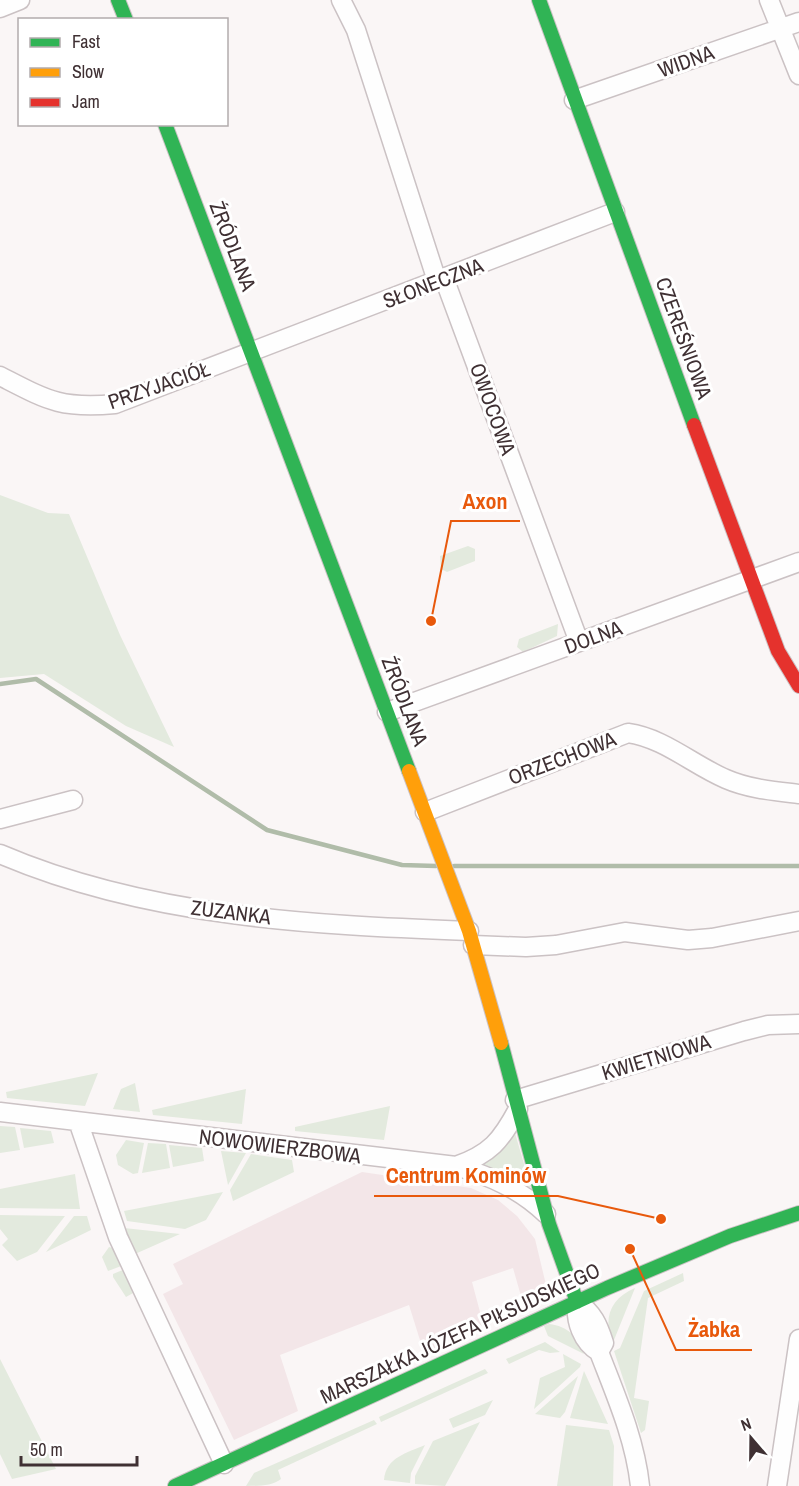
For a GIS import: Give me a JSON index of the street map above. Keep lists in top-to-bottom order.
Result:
{
  "streets": {
    "street": [
      "WIDNA",
      "ŹRÓDLANA",
      "SŁONECZNA",
      "CZEREŚNIOWA",
      "PRZYJACIÓŁ",
      "OWOCOWA",
      "DOLNA",
      "ORZECHOWA",
      "ZUZANKA",
      "KWIETNIOWA",
      "NOWOWIERZBOWA",
      "MARSZAŁKA JÓZEFA PIŁSUDSKIEGO"
    ]
  },
  "crossings": [
    ["WIDNA", "CZEREŚNIOWA"],
    ["ŹRÓDLANA", "SŁONECZNA"],
    ["ŹRÓDLANA", "PRZYJACIÓŁ"],
    ["ŹRÓDLANA", "DOLNA"],
    ["ŹRÓDLANA", "ORZECHOWA"],
    ["ŹRÓDLANA", "ZUZANKA"],
    ["ŹRÓDLANA", "KWIETNIOWA"],
    ["ŹRÓDLANA", "NOWOWIERZBOWA"],
    ["ŹRÓDLANA", "MARSZAŁKA JÓZEFA PIŁSUDSKIEGO"],
    ["SŁONECZNA", "CZEREŚNIOWA"],
    ["SŁONECZNA", "PRZYJACIÓŁ"],
    ["SŁONECZNA", "OWOCOWA"],
    ["CZEREŚNIOWA", "DOLNA"],
    ["OWOCOWA", "DOLNA"]
  ],
  "places": ["Axon", "Centrum Kominów", "Żabka"],
  "legend": ["Fast", "Slow", "Jam"],
  "scale_bar": "50 m",
  "north": "top"
}
